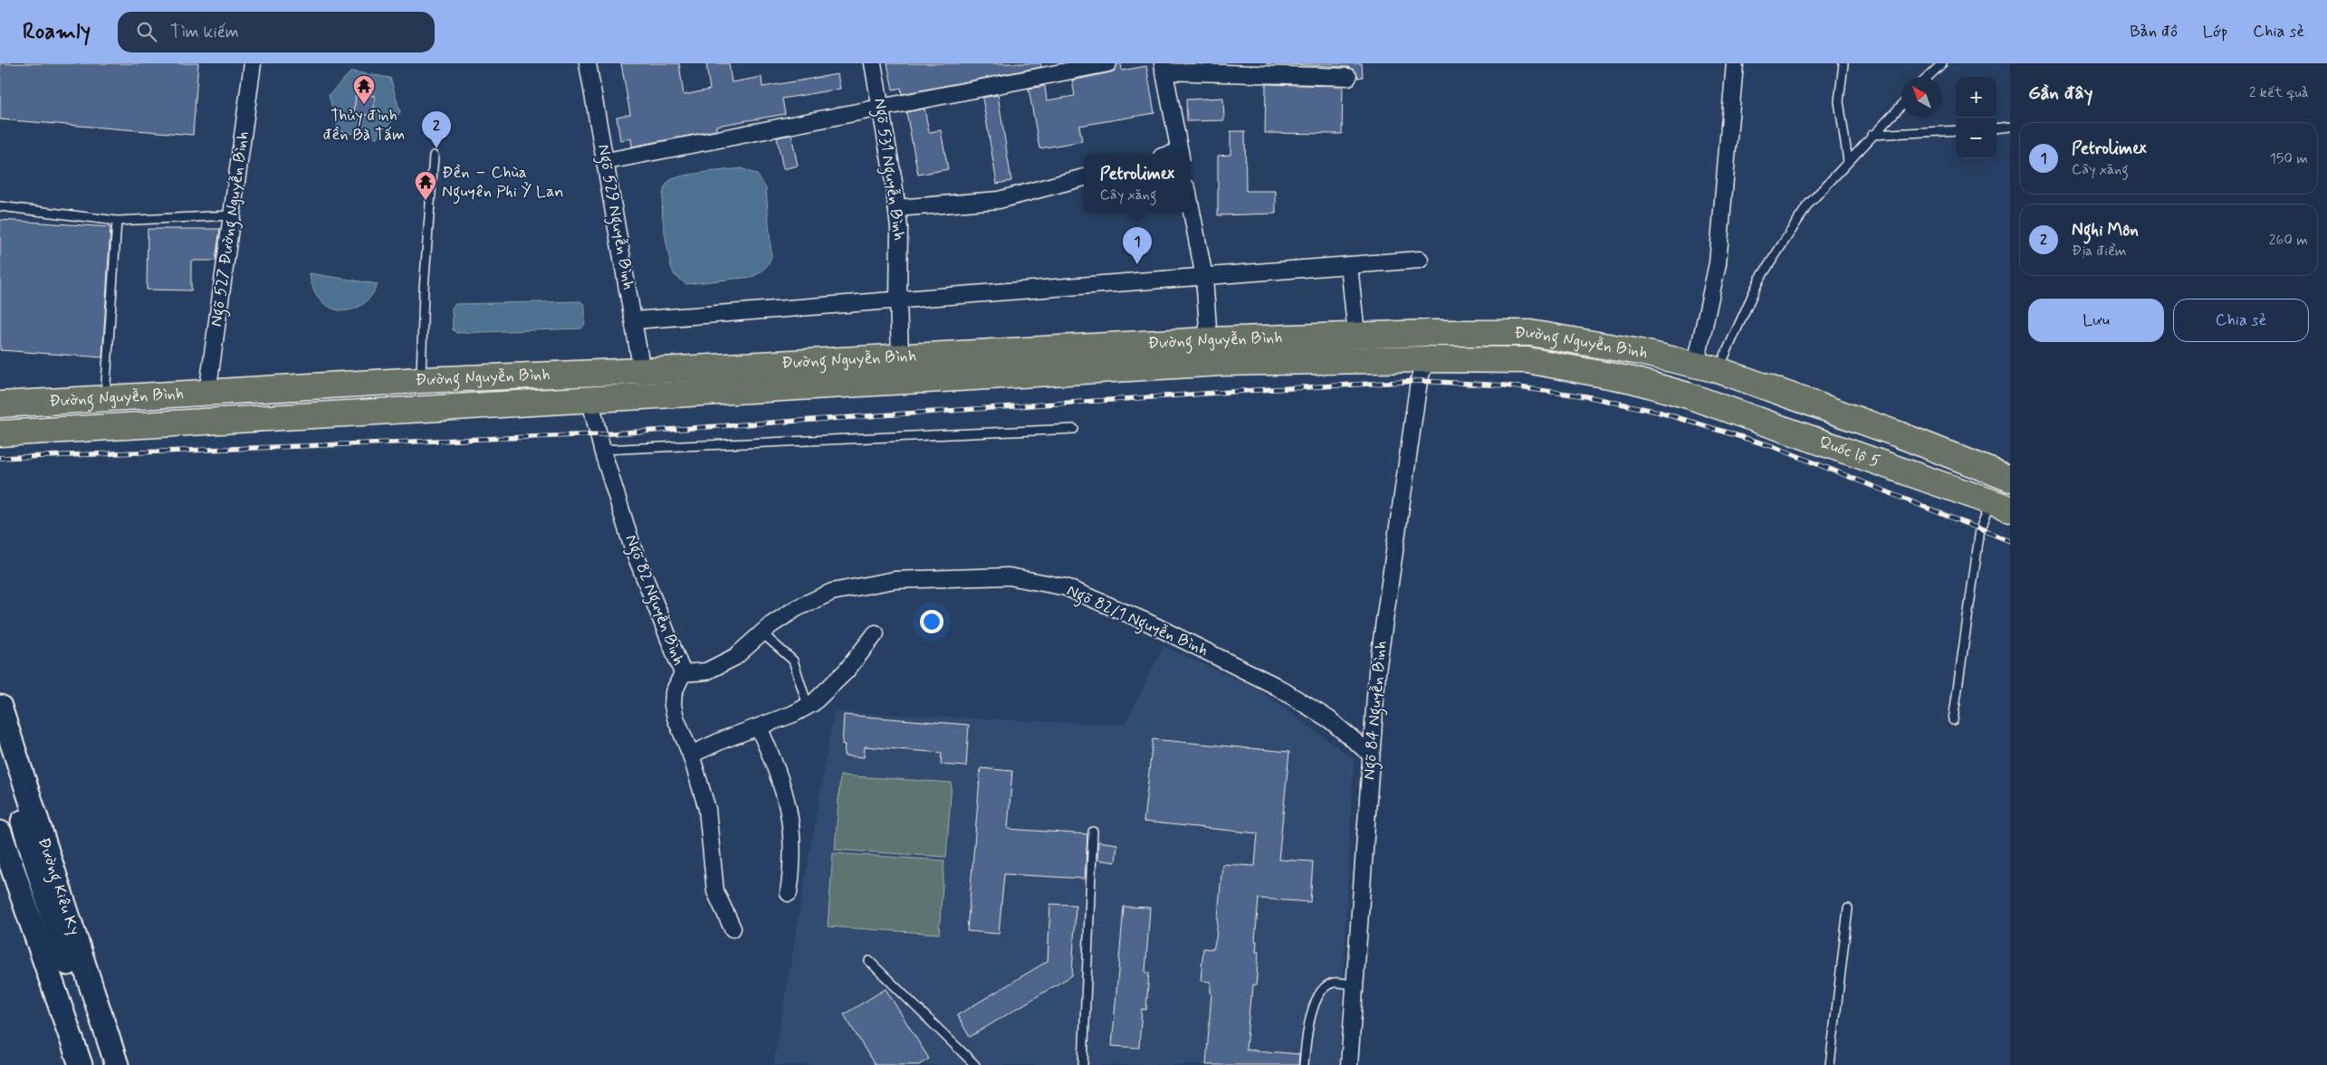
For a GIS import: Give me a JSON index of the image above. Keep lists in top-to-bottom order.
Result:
{
  "streets": {
    "highway": ["Đường Nguyễn Bình", "Quốc lộ 5"],
    "main road": ["Đường Kiêu Kỵ"],
    "street": [
      "Ngõ 531 Nguyễn Bình",
      "Ngõ 529 Nguyễn Bình",
      "Ngõ 527 Đường Nguyễn Bình",
      "Ngõ 82 Nguyễn Bình",
      "Ngõ 82/1 Nguyễn Bình",
      "Ngõ 84 Nguyễn Bình"
    ]
  },
  "crossings": [
    ["Ngõ 531 Nguyễn Bình", "Đường Nguyễn Bình"],
    ["Ngõ 529 Nguyễn Bình", "Đường Nguyễn Bình"],
    ["Ngõ 527 Đường Nguyễn Bình", "Đường Nguyễn Bình"],
    ["Đường Nguyễn Bình", "Quốc lộ 5"],
    ["Đường Nguyễn Bình", "Ngõ 82 Nguyễn Bình"],
    ["Đường Nguyễn Bình", "Ngõ 84 Nguyễn Bình"],
    ["Ngõ 82 Nguyễn Bình", "Ngõ 82/1 Nguyễn Bình"],
    ["Ngõ 82/1 Nguyễn Bình", "Ngõ 84 Nguyễn Bình"]
  ],
  "places": {
    "temple": ["Thủy đình đền Bà Tấm", "Đền – Chùa Nguyên Phi Ỷ Lan"]
  },
  "north": "top left",
  "page": {
    "header": "Roamly",
    "search": "Tìm kiếm",
    "nav": ["Bản đồ", "Lớp", "Chia sẻ"],
    "heading": ["Gần đây", "2 kết quả"],
    "map_buttons": ["+", "−"],
    "pins": ["2", "1"],
    "list": [
      {
        "mark": "1",
        "name": "Petrolimex",
        "note": "Cây xăng",
        "value": "150 m"
      },
      {
        "mark": "2",
        "name": "Nghi Môn",
        "note": "Địa điểm",
        "value": "260 m"
      }
    ],
    "popup": ["Petrolimex", "Cây xăng"],
    "buttons": ["Lưu", "Chia sẻ"]
  }
}
